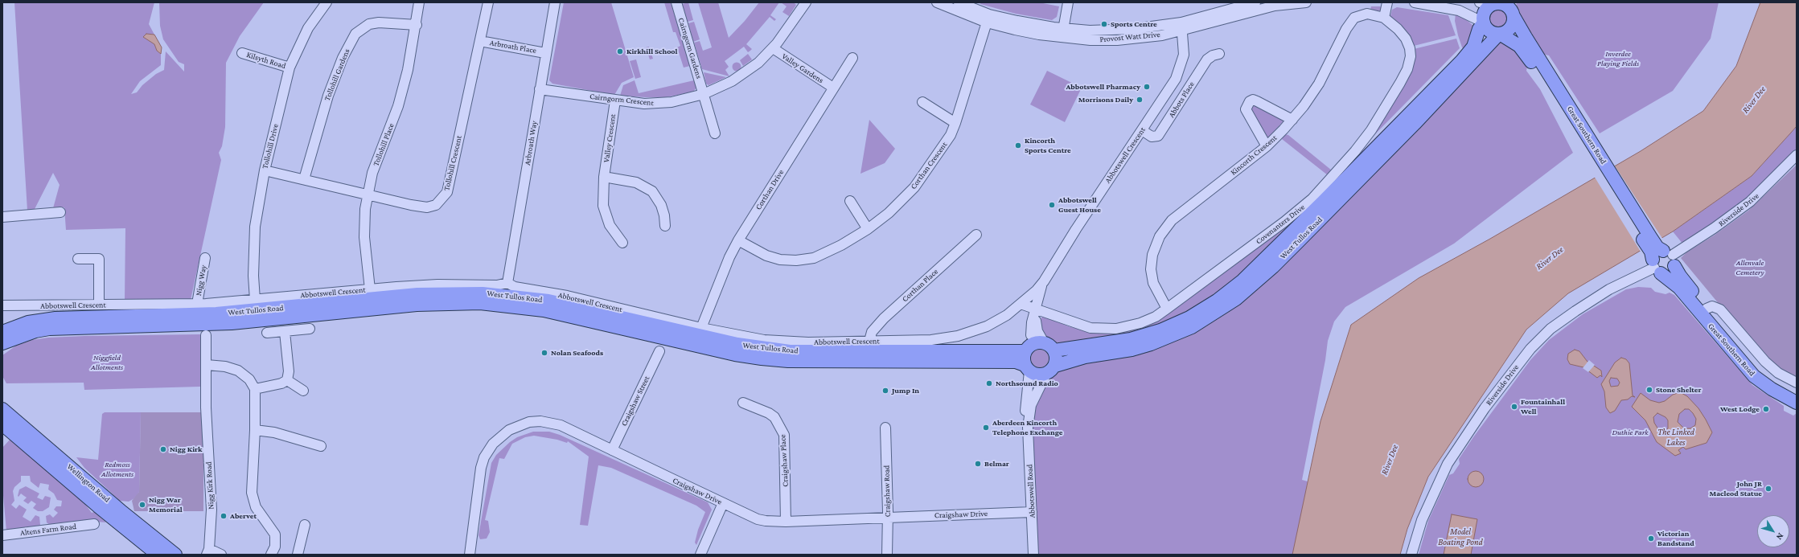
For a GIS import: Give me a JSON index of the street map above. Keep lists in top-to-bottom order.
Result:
{
  "streets": {
    "main road": ["Great Southern Road", "West Tullos Road", "Wellington Road"],
    "street": [
      "Provost Watt Drive",
      "Arbroath Place",
      "Cairngorm Gardens",
      "Kilsyth Road",
      "Valley Gardens",
      "Tollohill Gardens",
      "Cairngorm Crescent",
      "Abbots Place",
      "Valley Crescent",
      "Arbroath Way",
      "Tollohill Place",
      "Tollohill Drive",
      "Abbotswell Crescent",
      "Kincorth Crescent",
      "Tollohill Crescent",
      "Corthan Crescent",
      "Corthan Drive",
      "Riverside Drive",
      "Covenanters Drive",
      "Nigg Way",
      "Corthan Place",
      "Craigshaw Street",
      "Craigshaw Place",
      "Nigg Kirk Road",
      "Craigshaw Drive",
      "Craigshaw Road",
      "Abbotswell Road",
      "Altens Farm Road"
    ]
  },
  "crossings": [
    ["Provost Watt Drive", "Abbotswell Crescent"],
    ["Provost Watt Drive", "Corthan Crescent"],
    ["Arbroath Place", "Arbroath Way"],
    ["Arbroath Place", "Tollohill Crescent"],
    ["Cairngorm Gardens", "Cairngorm Crescent"],
    ["Kilsyth Road", "Tollohill Drive"],
    ["Valley Gardens", "Cairngorm Crescent"],
    ["Valley Gardens", "Corthan Drive"],
    ["Tollohill Gardens", "Tollohill Place"],
    ["Tollohill Gardens", "Tollohill Crescent"],
    ["Cairngorm Crescent", "Valley Crescent"],
    ["Cairngorm Crescent", "Arbroath Way"],
    ["Abbots Place", "Abbotswell Crescent"],
    ["Great Southern Road", "Riverside Drive"],
    ["Great Southern Road", "West Tullos Road"],
    ["Arbroath Way", "Abbotswell Crescent"],
    ["Tollohill Place", "Abbotswell Crescent"],
    ["Tollohill Place", "Tollohill Crescent"],
    ["Tollohill Drive", "Abbotswell Crescent"],
    ["Tollohill Drive", "Tollohill Crescent"],
    ["Abbotswell Crescent", "Corthan Drive"],
    ["Abbotswell Crescent", "Covenanters Drive"],
    ["Abbotswell Crescent", "West Tullos Road"],
    ["Abbotswell Crescent", "Nigg Way"],
    ["Abbotswell Crescent", "Corthan Place"],
    ["Kincorth Crescent", "Covenanters Drive"],
    ["Corthan Crescent", "Corthan Drive"],
    ["Craigshaw Street", "Craigshaw Drive"],
    ["Craigshaw Place", "Craigshaw Drive"],
    ["Craigshaw Drive", "Craigshaw Road"],
    ["Craigshaw Drive", "Abbotswell Road"]
  ],
  "water": ["River Dee", "The Linked Lakes", "Model Boating Pond"],
  "parks": [
    "Inverdee Playing Fields",
    "Allenvale Cemetery",
    "Niggfield Allotments",
    "Duthie Park",
    "Redmoss Allotments"
  ],
  "places": [
    "Sports Centre",
    "Kirkhill School",
    "Abbotswell Pharmacy",
    "Morrisons Daily",
    "Kincorth Sports Centre",
    "Abbotswell Guest House",
    "Nolan Seafoods",
    "Northsound Radio",
    "Stone Shelter",
    "Jump In",
    "Fountainhall Well",
    "West Lodge",
    "Aberdeen Kincorth Telephone Exchange",
    "Nigg Kirk",
    "Belmar",
    "John JR Macleod Statue",
    "Nigg War Memorial",
    "Abervet",
    "Victorian Bandstand"
  ],
  "north": "bottom right"
}
